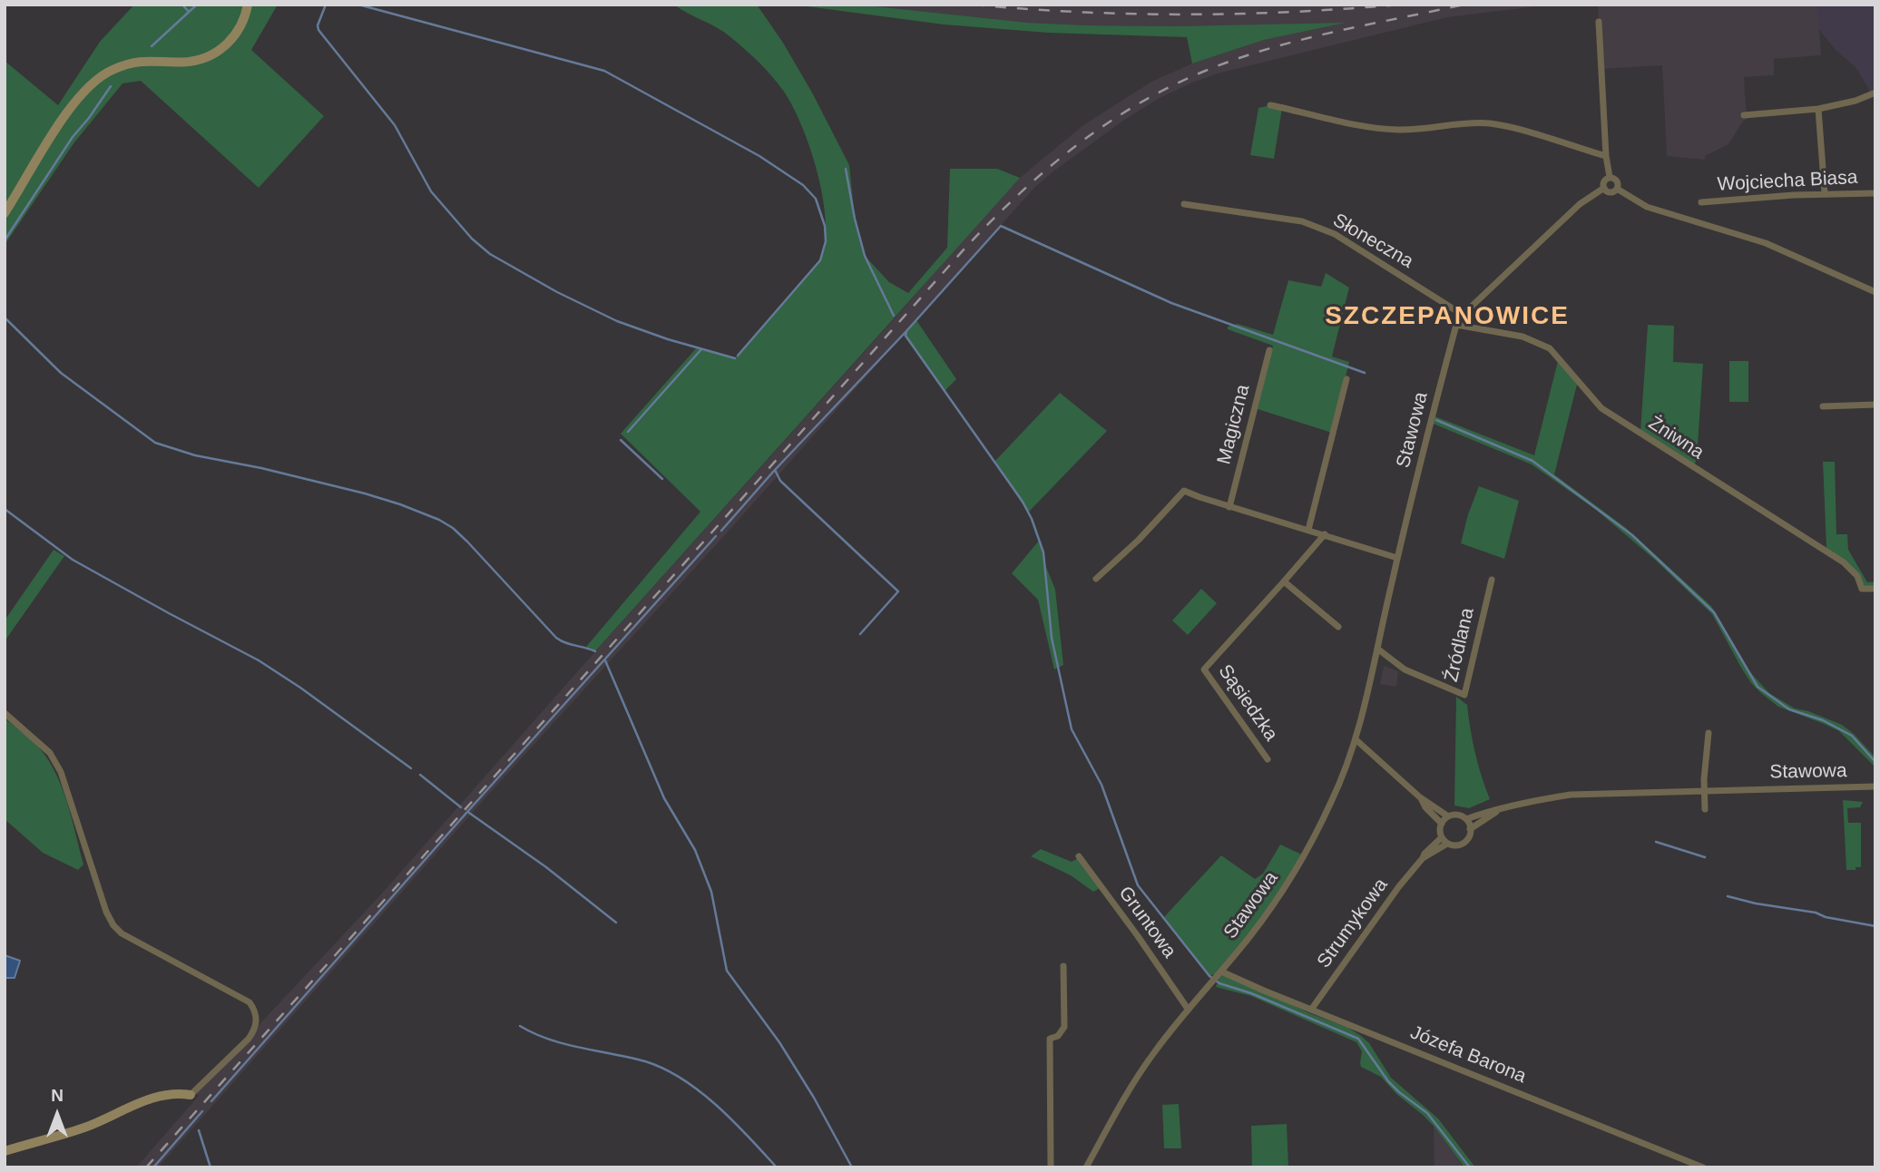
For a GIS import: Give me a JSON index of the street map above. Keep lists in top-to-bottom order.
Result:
{
  "streets": {
    "street": [
      "Wojciecha Biasa",
      "Słoneczna",
      "Magiczna",
      "Stawowa",
      "Żniwna",
      "Źródlana",
      "Sąsiedzka",
      "Gruntowa",
      "Strumykowa",
      "Józefa Barona"
    ]
  },
  "crossings": [
    ["Słoneczna", "Stawowa"],
    ["Stawowa", "Żniwna"],
    ["Stawowa", "Źródlana"],
    ["Stawowa", "Gruntowa"],
    ["Stawowa", "Strumykowa"],
    ["Stawowa", "Józefa Barona"],
    ["Strumykowa", "Józefa Barona"]
  ],
  "districts": ["SZCZEPANOWICE"],
  "north": "top"
}
